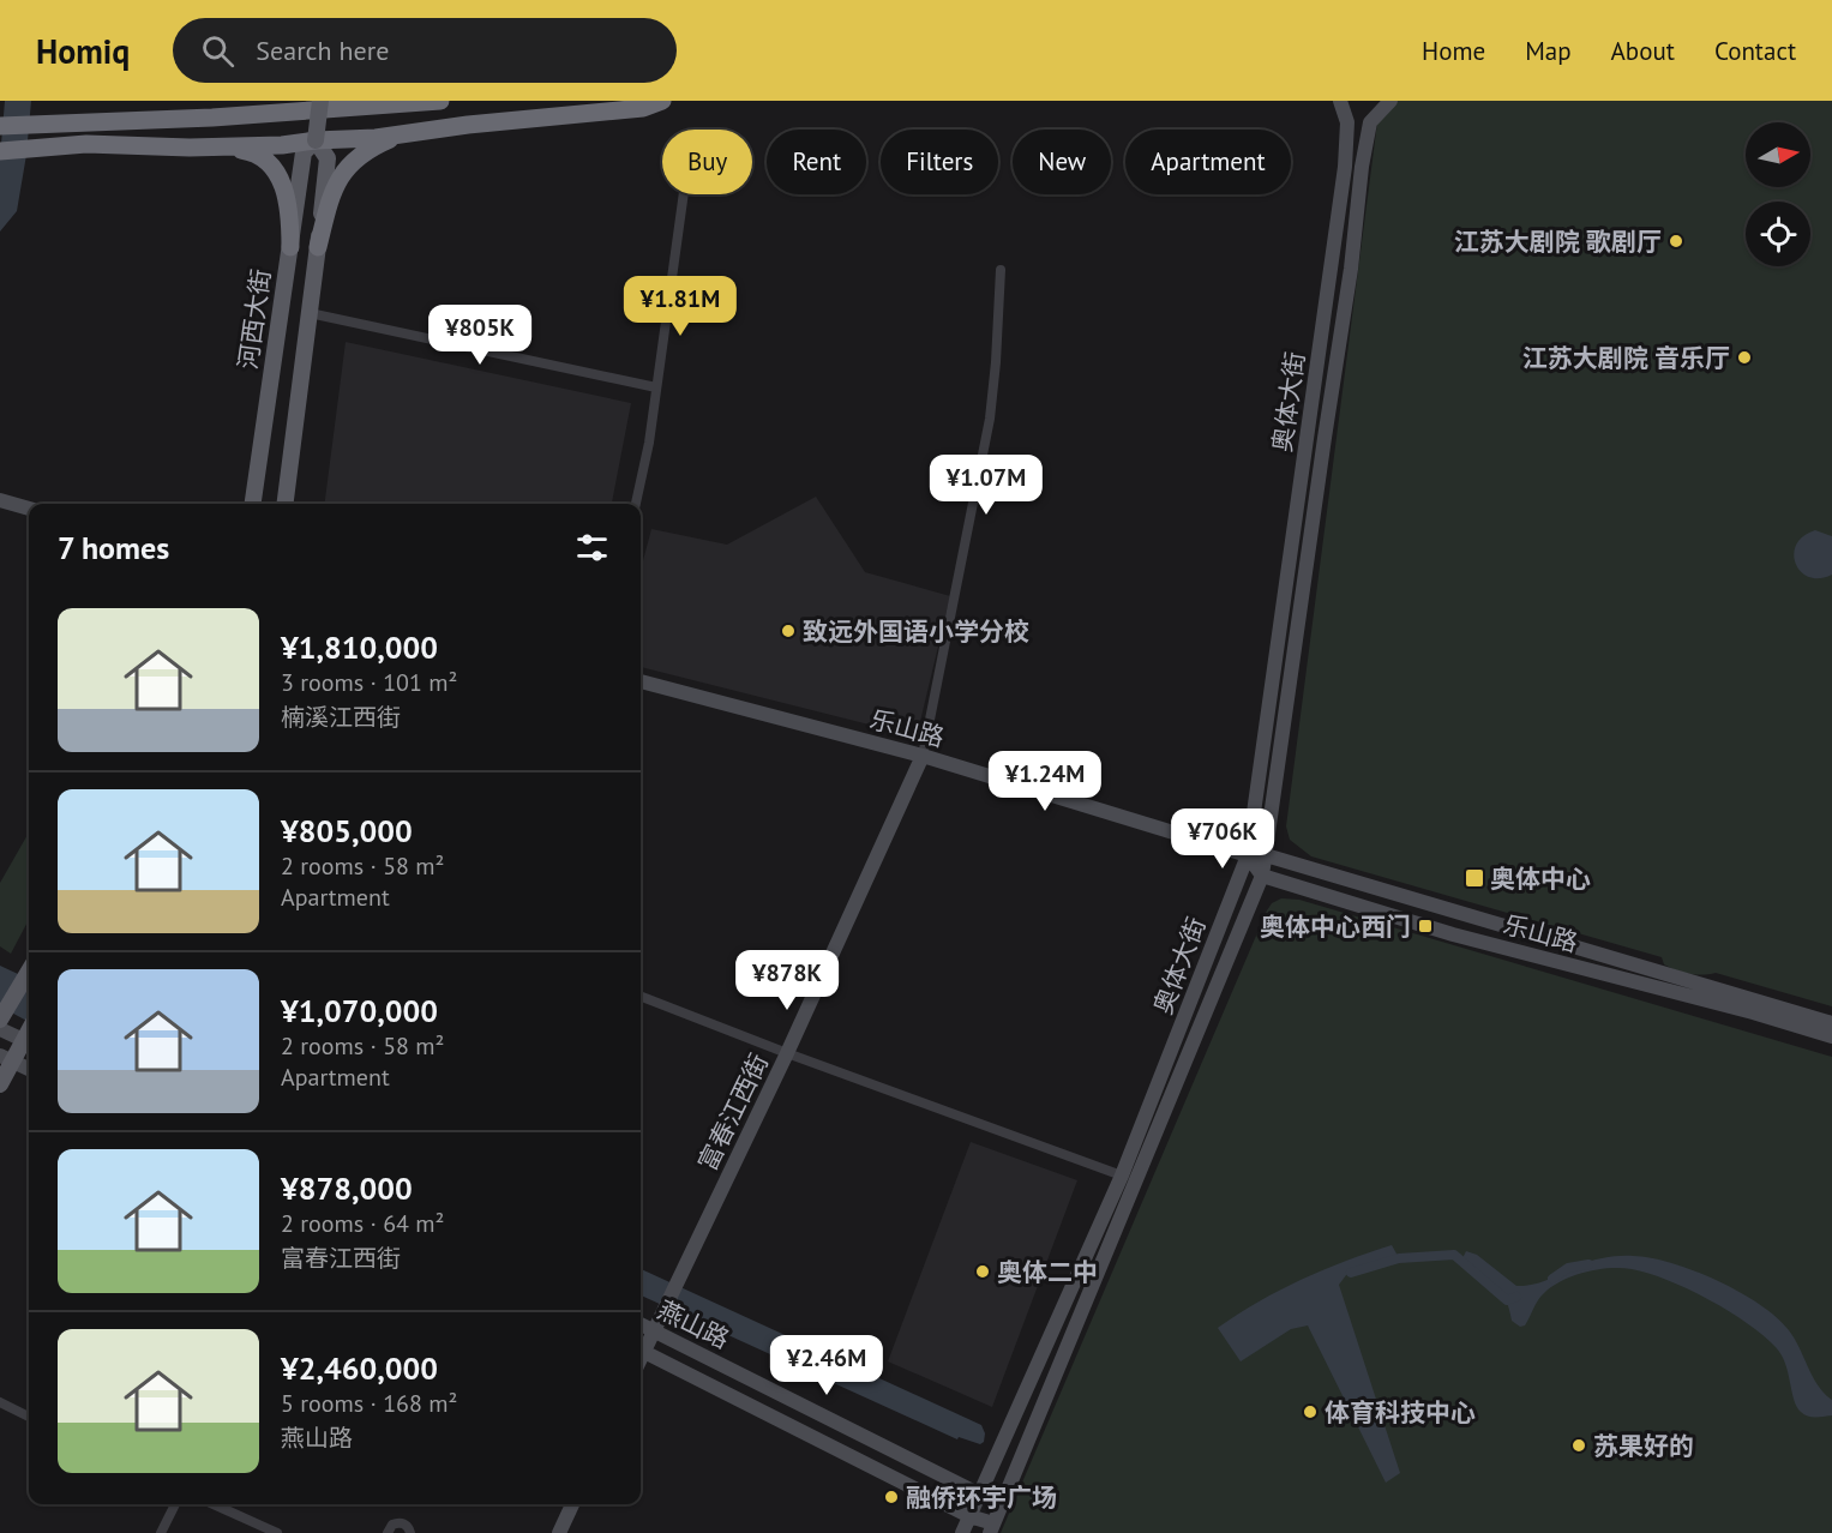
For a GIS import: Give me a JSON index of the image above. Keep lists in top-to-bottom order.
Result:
{
  "streets": {
    "main road": [
      "河西大街",
      "奥体大街",
      "乐山路",
      "富春江西街",
      "燕山路"
    ]
  },
  "crossings": [
    ["奥体大街", "乐山路"],
    ["奥体大街", "燕山路"],
    ["乐山路", "富春江西街"],
    ["富春江西街", "燕山路"]
  ],
  "places": {
    "other": [
      "江苏大剧院 歌剧厅",
      "江苏大剧院 音乐厅",
      "致远外国语小学分校",
      "奥体二中",
      "体育科技中心",
      "苏果好的",
      "融侨环宇广场"
    ],
    "transit": ["奥体中心", "奥体中心西门"]
  },
  "north": "right",
  "page": {
    "header": "Homiq",
    "search": "Search here",
    "nav": [
      "Home",
      "Map",
      "About",
      "Contact"
    ],
    "chip": [
      "Buy",
      "Rent",
      "Filters",
      "New",
      "Apartment"
    ],
    "price": [
      "¥1.81M",
      "¥805K",
      "¥1.07M",
      "¥1.24M",
      "¥706K",
      "¥878K",
      "¥2.46M"
    ],
    "heading": "7 homes",
    "list": [
      {
        "name": "¥1,810,000",
        "note": "3 rooms · 101 m² · 楠溪江西街"
      },
      {
        "name": "¥805,000",
        "note": "2 rooms · 58 m² · Apartment"
      },
      {
        "name": "¥1,070,000",
        "note": "2 rooms · 58 m² · Apartment"
      },
      {
        "name": "¥878,000",
        "note": "2 rooms · 64 m² · 富春江西街"
      },
      {
        "name": "¥2,460,000",
        "note": "5 rooms · 168 m² · 燕山路"
      }
    ]
  }
}
